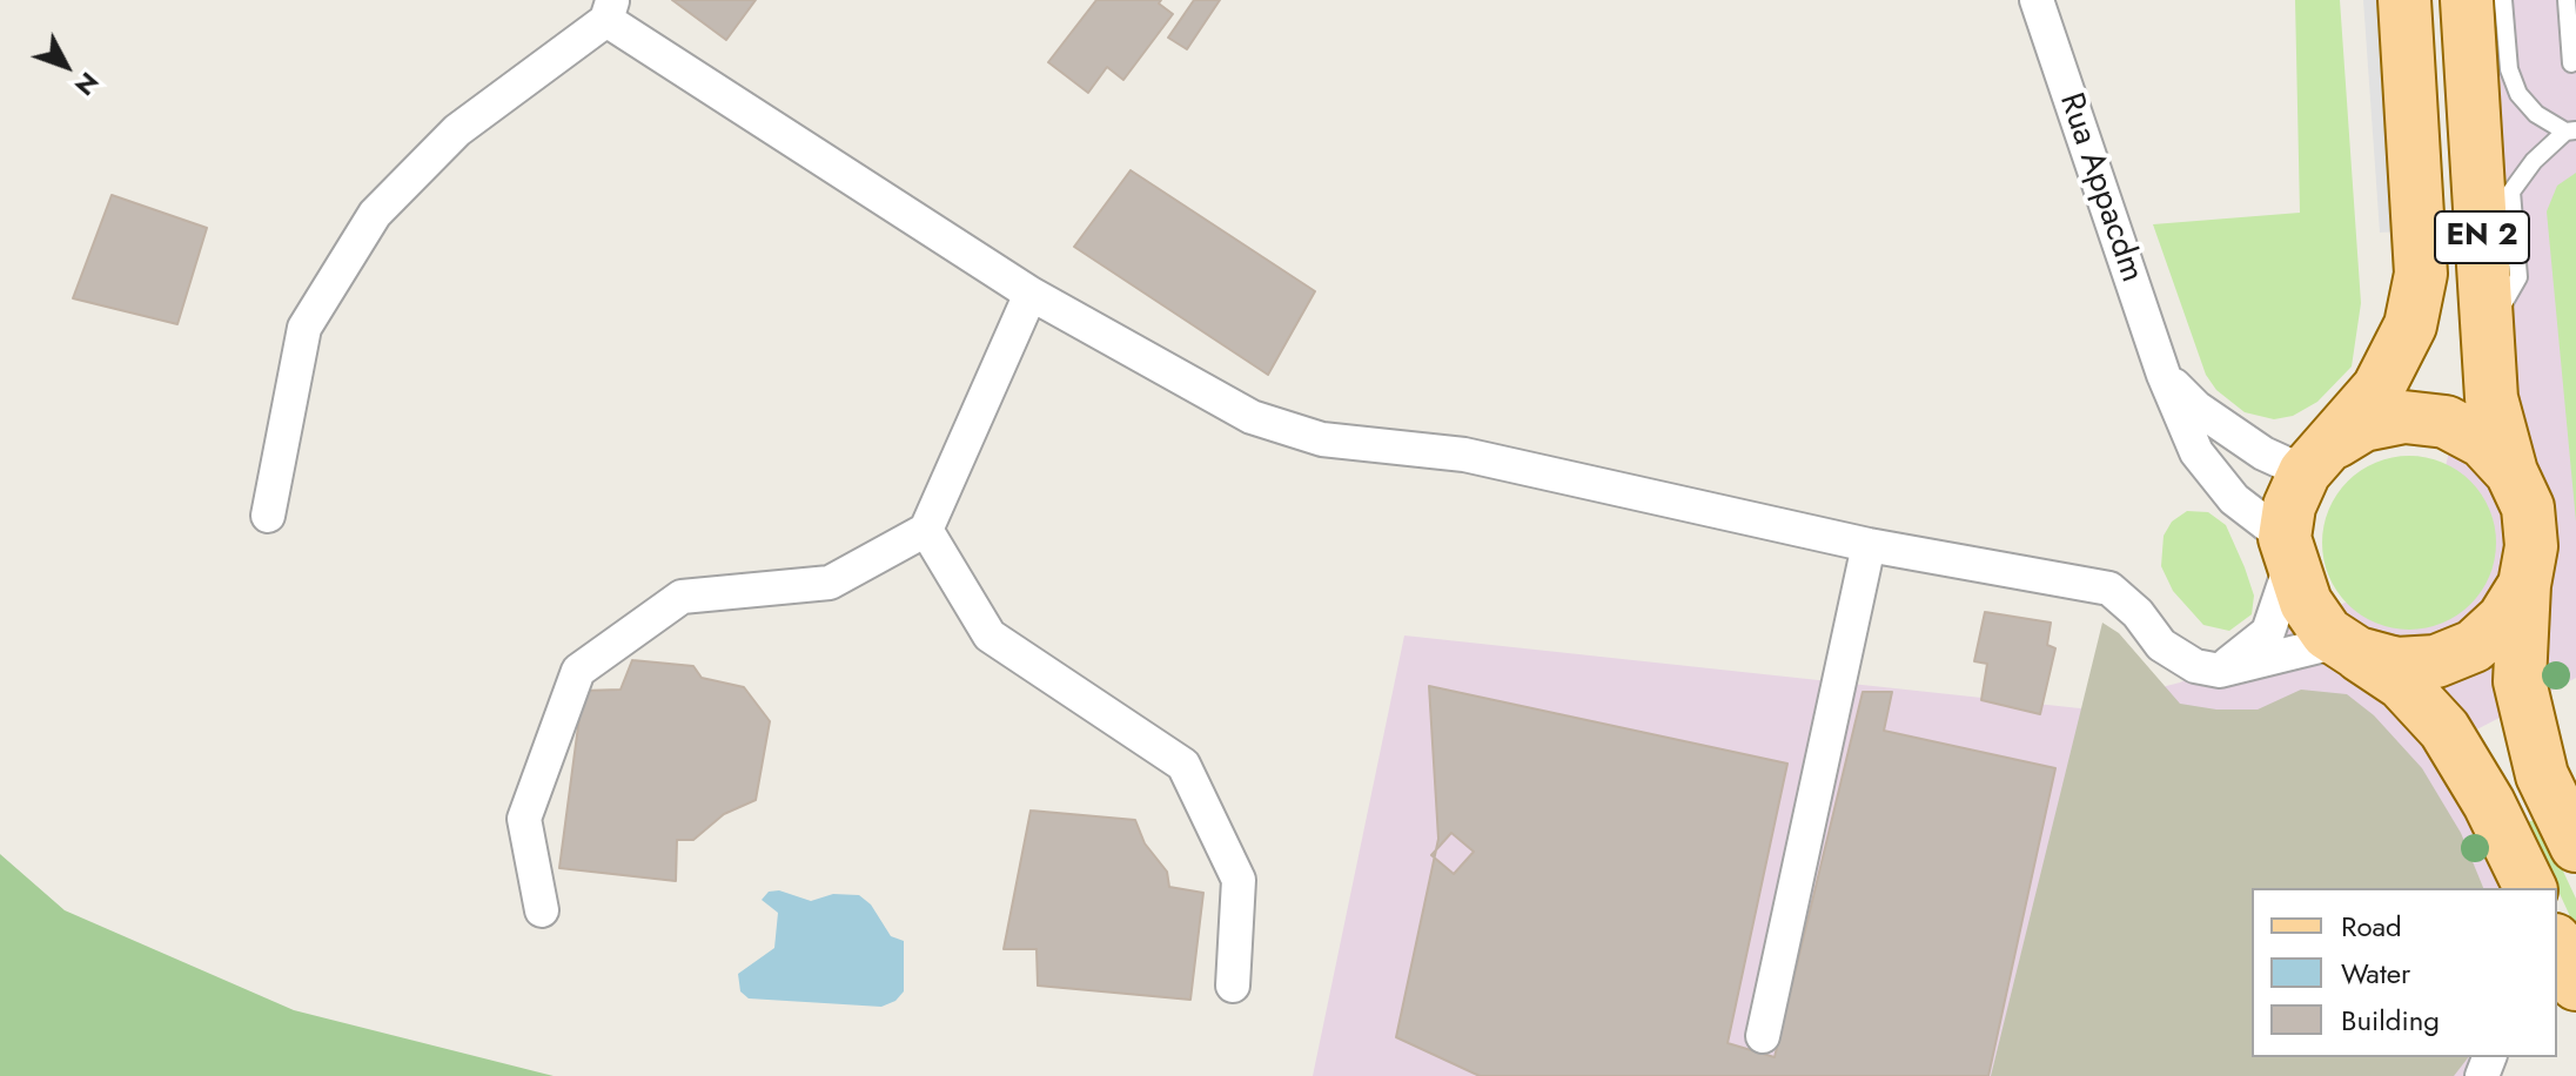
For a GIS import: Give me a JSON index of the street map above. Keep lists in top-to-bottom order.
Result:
{
  "streets": {
    "main road": ["EN 2"],
    "street": ["Rua Appacdm"]
  },
  "crossings": [
    ["Rua Appacdm", "EN 2"]
  ],
  "legend": ["Road", "Water", "Building"],
  "north": "bottom right"
}
